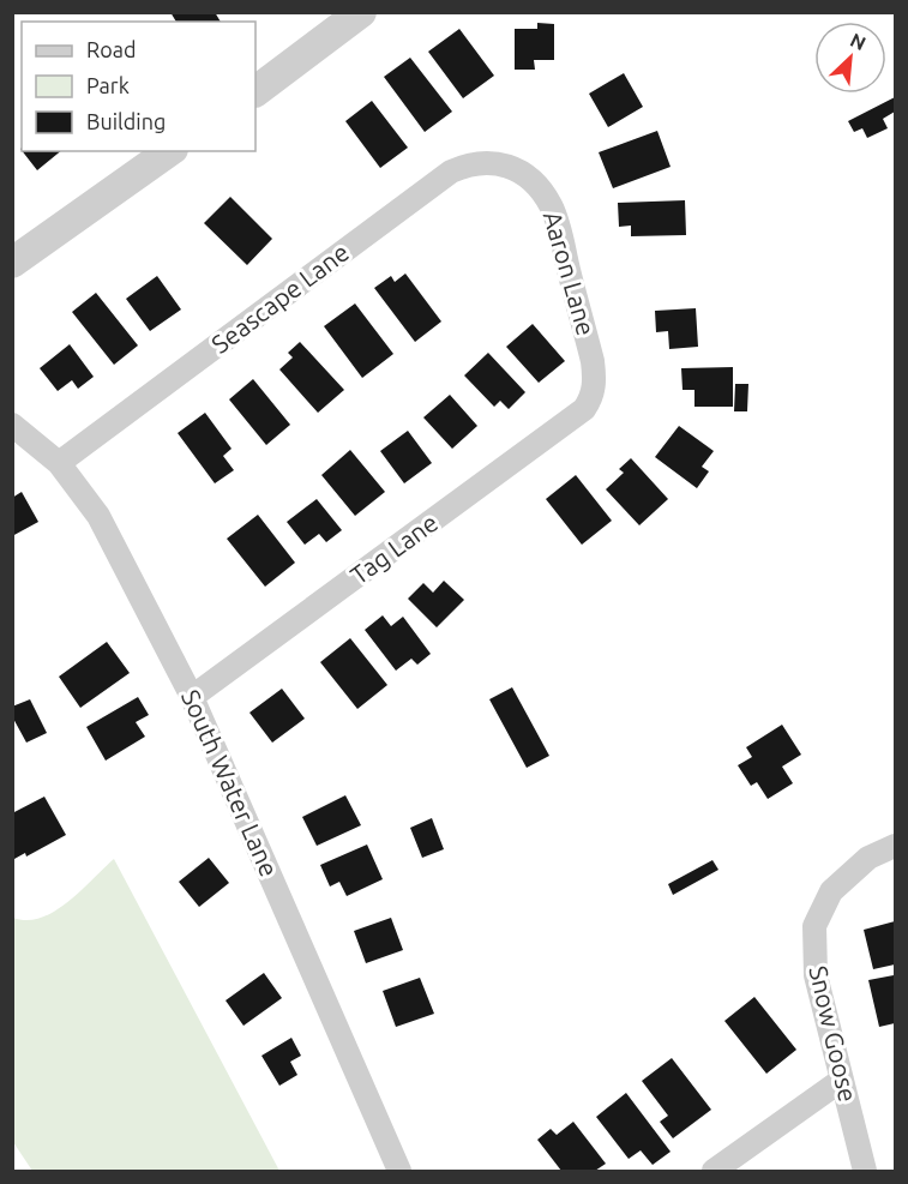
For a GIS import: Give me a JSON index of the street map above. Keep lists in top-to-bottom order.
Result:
{
  "streets": {
    "street": [
      "Aaron Lane",
      "Seascape Lane",
      "Tag Lane",
      "South Water Lane",
      "Snow Goose"
    ]
  },
  "crossings": [
    ["Aaron Lane", "Seascape Lane"],
    ["Aaron Lane", "Tag Lane"],
    ["Seascape Lane", "South Water Lane"],
    ["Tag Lane", "South Water Lane"]
  ],
  "legend": ["Road", "Park", "Building"],
  "north": "top right"
}
